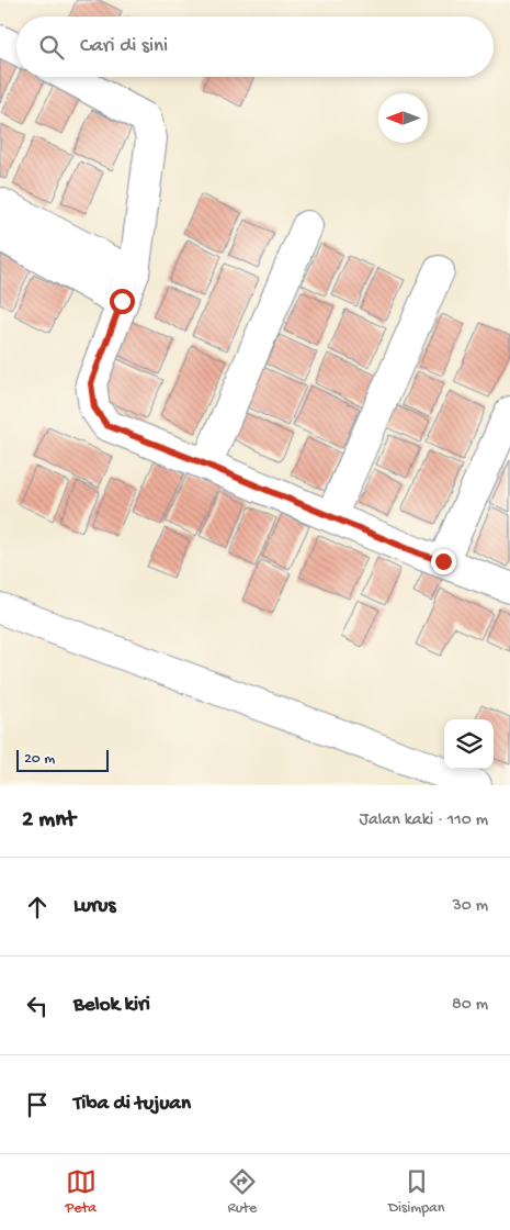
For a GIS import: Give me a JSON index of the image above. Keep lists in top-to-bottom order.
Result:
{
  "scale_bar": "20 m",
  "north": "left",
  "page": {
    "search": "Cari di sini",
    "scale": "20 m",
    "heading": ["2 mnt", "Jalan kaki · 110 m"],
    "list": [
      ["Lurus", "30 m"],
      ["Belok kiri", "80 m"],
      "Tiba di tujuan"
    ],
    "nav": ["Peta", "Rute", "Disimpan"]
  }
}
